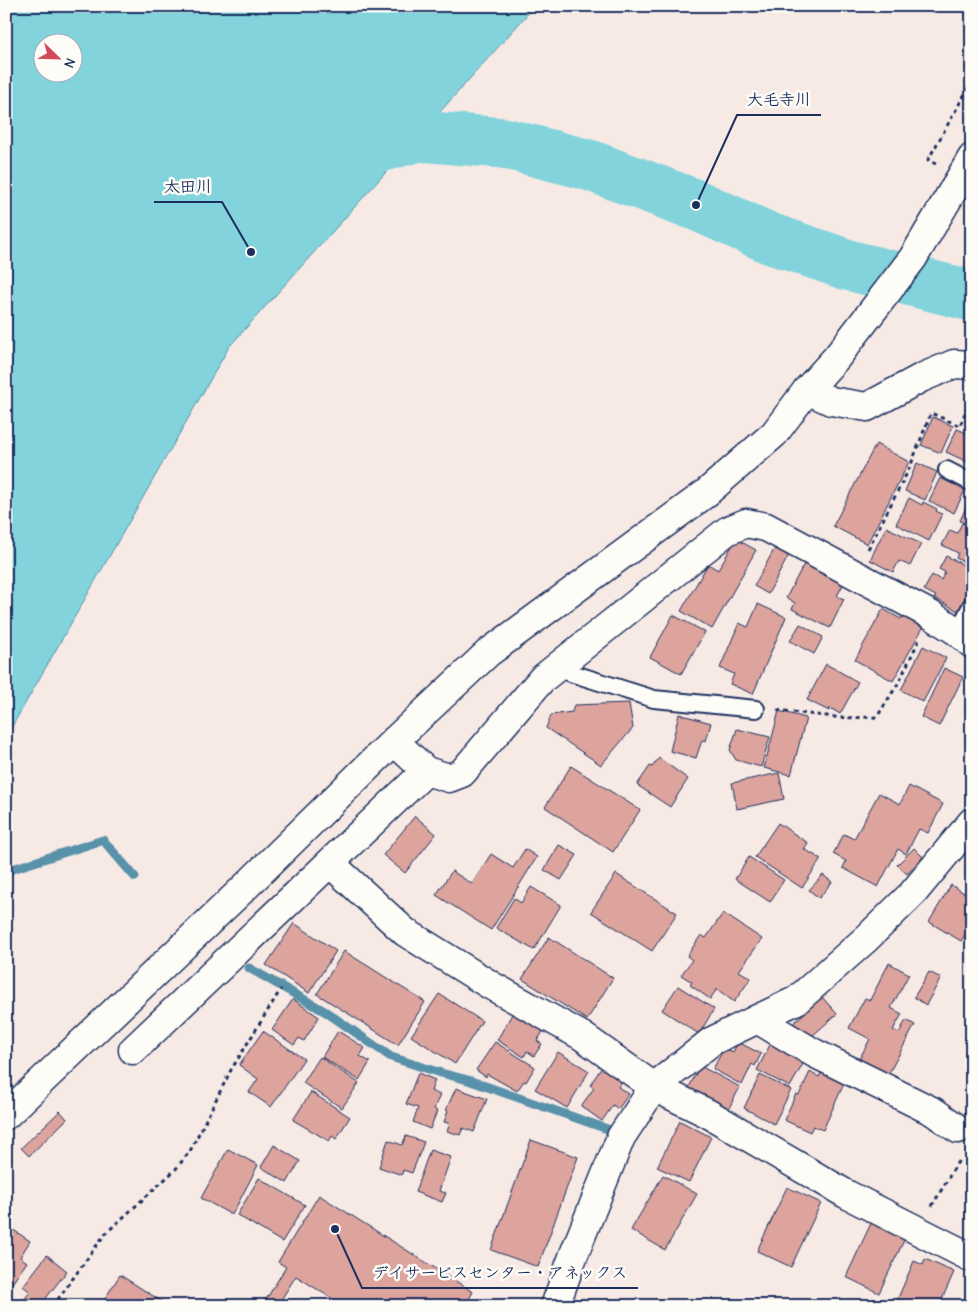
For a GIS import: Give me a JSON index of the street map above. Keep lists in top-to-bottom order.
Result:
{
  "places": ["大毛寺川", "太田川", "デイサービスセンター・アネックス"],
  "north": "bottom right"
}
